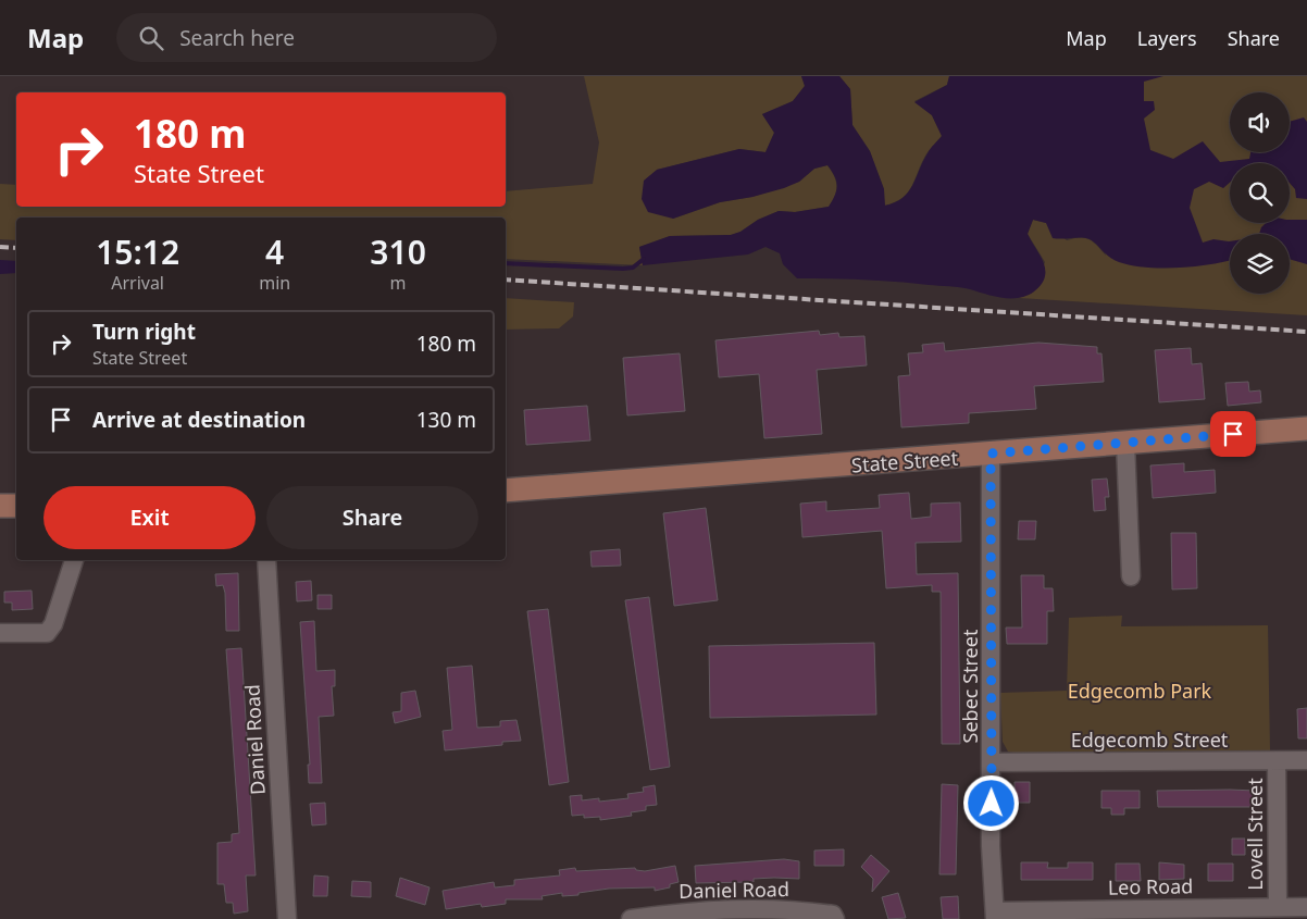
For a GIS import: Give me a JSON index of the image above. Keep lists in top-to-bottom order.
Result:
{
  "streets": {
    "main road": ["State Street"],
    "street": [
      "Sebec Street",
      "Daniel Road",
      "Edgecomb Street",
      "Lovell Street",
      "Leo Road"
    ]
  },
  "crossings": [
    ["State Street", "Sebec Street"],
    ["Sebec Street", "Edgecomb Street"],
    ["Sebec Street", "Leo Road"],
    ["Edgecomb Street", "Lovell Street"],
    ["Lovell Street", "Leo Road"]
  ],
  "parks": ["Edgecomb Park"],
  "page": {
    "header": "Map",
    "search": "Search here",
    "nav": ["Map", "Layers", "Share"],
    "turn": ["180 m", "State Street"],
    "eta": [
      "15:12",
      "Arrival",
      "4",
      "min",
      "310",
      "m"
    ],
    "list": [
      {
        "name": "Turn right",
        "note": "State Street",
        "value": "180 m"
      },
      {
        "name": "Arrive at destination",
        "value": "130 m"
      }
    ],
    "buttons": ["Exit", "Share"]
  }
}
